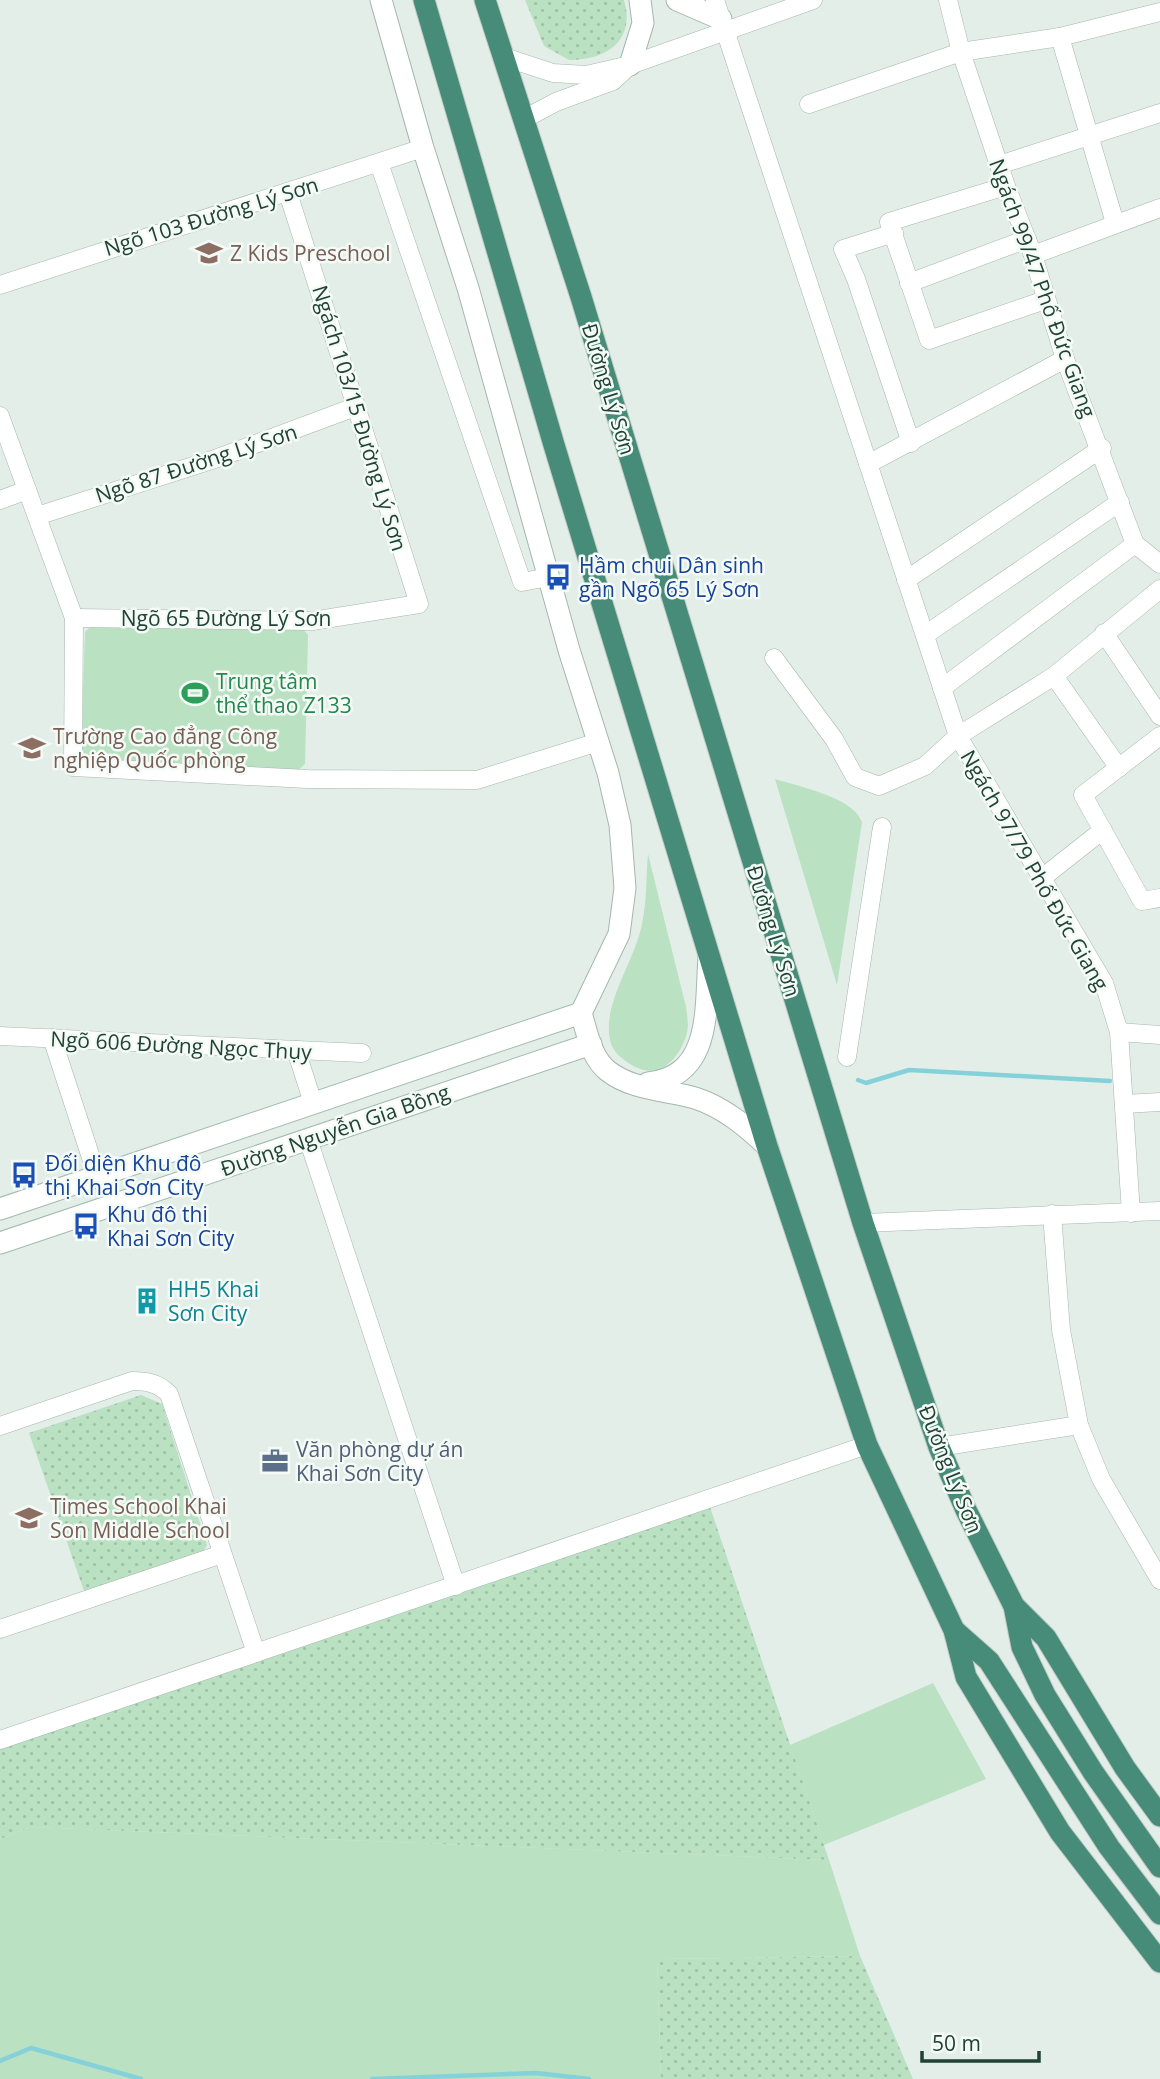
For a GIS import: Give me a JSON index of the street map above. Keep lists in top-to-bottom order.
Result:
{
  "streets": {
    "highway": ["Đường Lý Sơn"],
    "street": [
      "Ngõ 103 Đường Lý Sơn",
      "Ngách 99/47 Phố Đức Giang",
      "Ngách 103/15 Đường Lý Sơn",
      "Ngõ 87 Đường Lý Sơn",
      "Ngõ 65 Đường Lý Sơn",
      "Ngách 97/79 Phố Đức Giang",
      "Ngõ 606 Đường Ngọc Thụy",
      "Đường Nguyễn Gia Bồng"
    ]
  },
  "crossings": [
    ["Ngõ 103 Đường Lý Sơn", "Ngách 103/15 Đường Lý Sơn"],
    ["Ngách 103/15 Đường Lý Sơn", "Ngõ 87 Đường Lý Sơn"],
    ["Ngách 103/15 Đường Lý Sơn", "Ngõ 65 Đường Lý Sơn"]
  ],
  "places": {
    "school or university": ["Z Kids Preschool", "Trường Cao đẳng Công nghiệp Quốc phòng", "Times School Khai Son Middle School"],
    "bus stop": ["Hầm chui Dân sinh gần Ngõ 65 Lý Sơn", "Đối diện Khu đô thị Khai Sơn City", "Khu đô thị Khai Sơn City"],
    "sports": ["Trung tâm thể thao Z133"],
    "building": ["HH5 Khai Sơn City"],
    "office": ["Văn phòng dự án Khai Sơn City"]
  },
  "scale_bar": "50 m"
}
